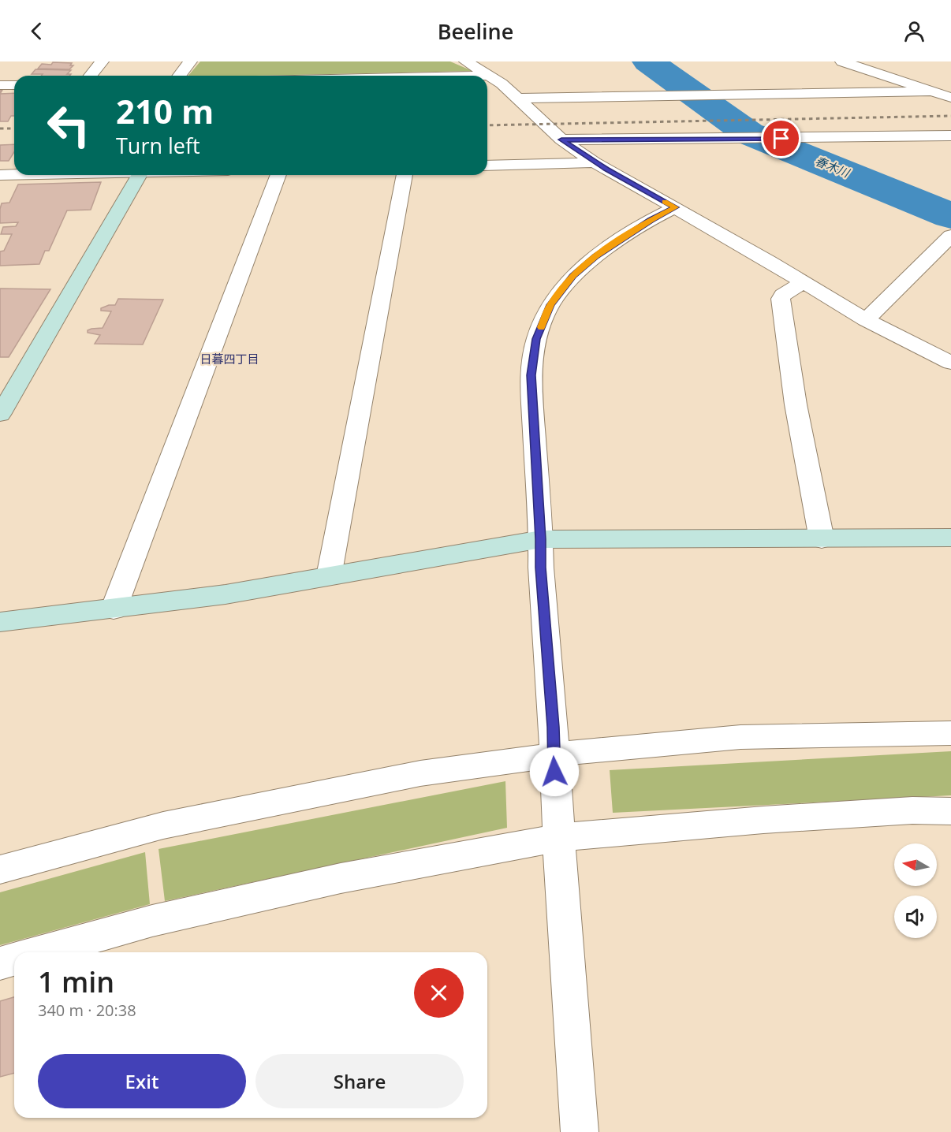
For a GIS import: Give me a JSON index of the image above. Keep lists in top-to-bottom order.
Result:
{
  "districts": ["日暮四丁目"],
  "water": ["春木川"],
  "north": "left",
  "page": {
    "header": "Beeline",
    "turn": ["210 m", "Turn left"],
    "heading": ["1 min", "340 m · 20:38"],
    "buttons": ["Exit", "Share"]
  }
}
